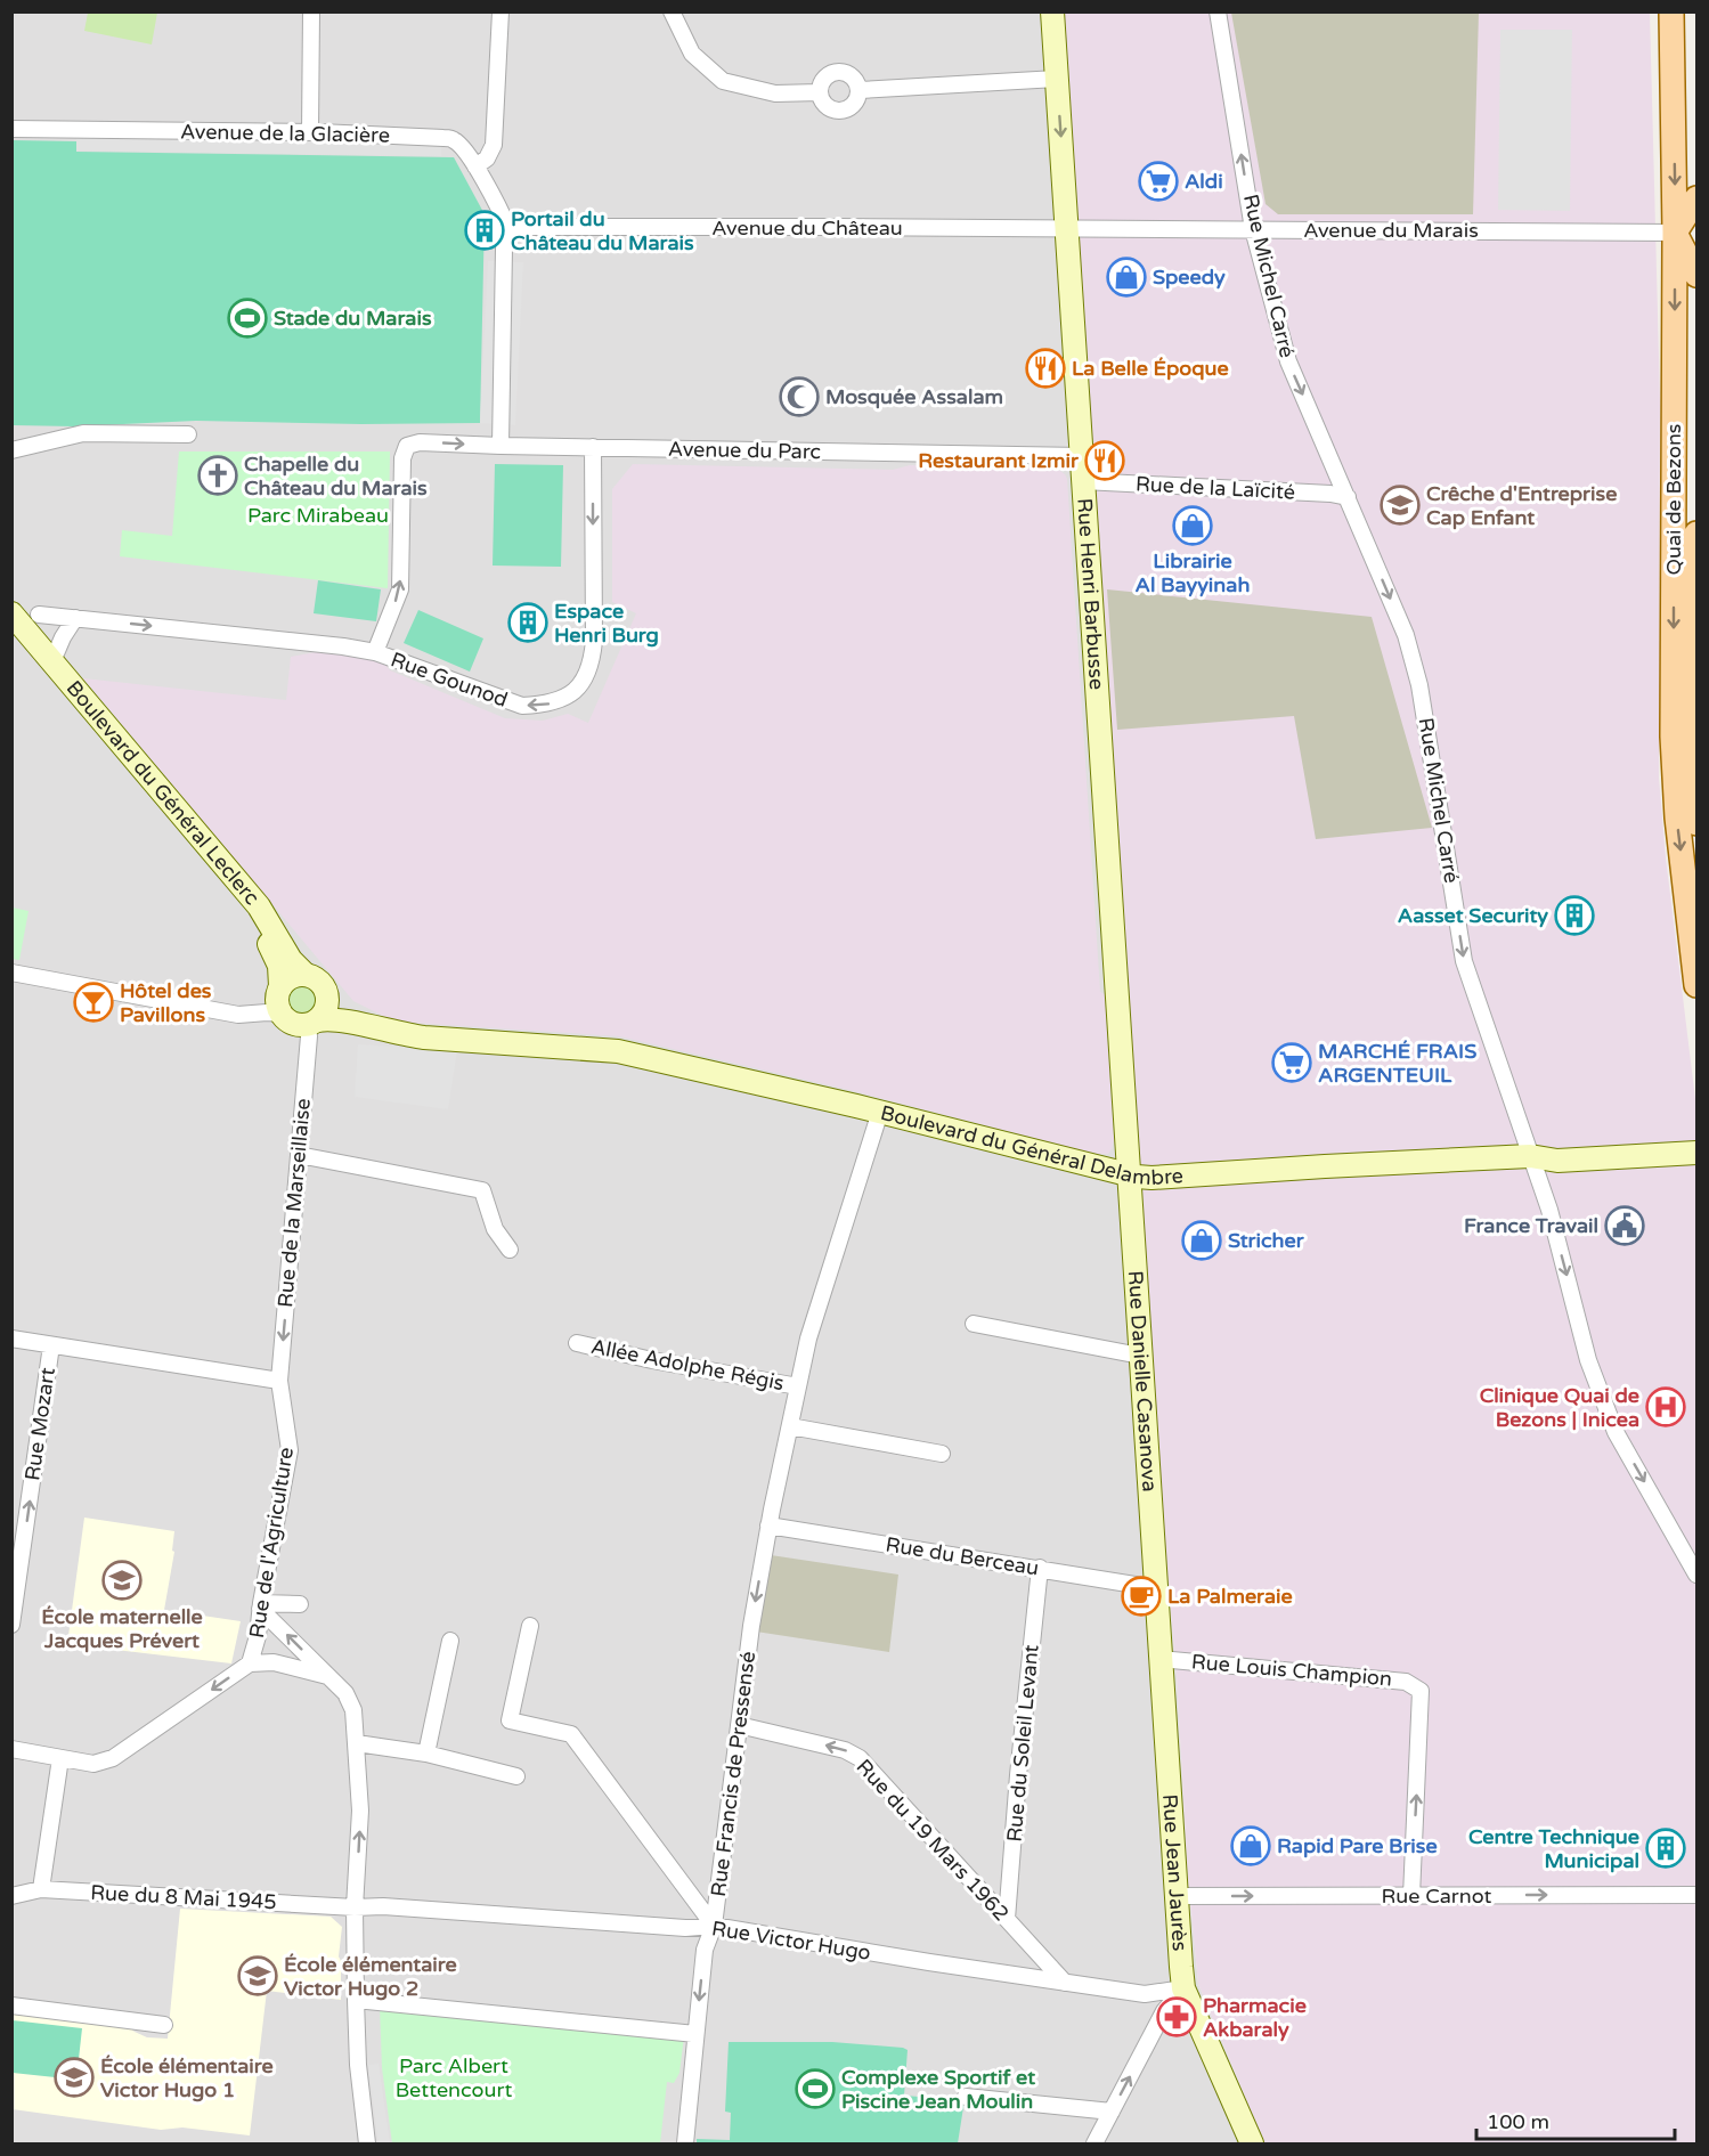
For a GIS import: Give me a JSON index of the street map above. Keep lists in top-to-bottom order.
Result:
{
  "streets": {
    "main road": ["Quai de Bezons"],
    "street": [
      "Avenue de la Glacière",
      "Avenue du Château",
      "Avenue du Marais",
      "Rue Michel Carré",
      "Avenue du Parc",
      "Rue de la Laïcité",
      "Rue Henri Barbusse",
      "Rue Gounod",
      "Boulevard du Général Leclerc",
      "Boulevard du Général Delambre",
      "Rue de la Marseillaise",
      "Allée Adolphe Régis",
      "Rue Danielle Casanova",
      "Rue Mozart",
      "Rue de l'Agriculture",
      "Rue du Berceau",
      "Rue Louis Champion",
      "Rue du Soleil Levant",
      "Rue Francis de Pressensé",
      "Rue du 19 Mars 1962",
      "Rue Jean Jaurès",
      "Rue Carnot",
      "Rue du 8 Mai 1945",
      "Rue Victor Hugo"
    ]
  },
  "crossings": [
    ["Avenue de la Glacière", "Avenue du Château"],
    ["Avenue du Château", "Avenue du Marais"],
    ["Avenue du Château", "Rue Henri Barbusse"],
    ["Avenue du Marais", "Rue Michel Carré"],
    ["Avenue du Marais", "Quai de Bezons"],
    ["Avenue du Marais", "Rue Henri Barbusse"],
    ["Rue Michel Carré", "Rue de la Laïcité"],
    ["Rue Michel Carré", "Boulevard du Général Delambre"],
    ["Avenue du Parc", "Rue Henri Barbusse"],
    ["Avenue du Parc", "Rue Gounod"],
    ["Rue de la Laïcité", "Rue Henri Barbusse"],
    ["Rue Henri Barbusse", "Boulevard du Général Delambre"],
    ["Rue Henri Barbusse", "Rue Danielle Casanova"],
    ["Boulevard du Général Leclerc", "Boulevard du Général Delambre"],
    ["Boulevard du Général Leclerc", "Rue de la Marseillaise"],
    ["Boulevard du Général Delambre", "Rue de la Marseillaise"],
    ["Boulevard du Général Delambre", "Rue Danielle Casanova"],
    ["Boulevard du Général Delambre", "Rue Francis de Pressensé"],
    ["Rue de la Marseillaise", "Rue de l'Agriculture"],
    ["Allée Adolphe Régis", "Rue Francis de Pressensé"],
    ["Rue Danielle Casanova", "Rue du Berceau"],
    ["Rue Danielle Casanova", "Rue Jean Jaurès"],
    ["Rue du Berceau", "Rue du Soleil Levant"],
    ["Rue du Berceau", "Rue Francis de Pressensé"],
    ["Rue du Berceau", "Rue Jean Jaurès"],
    ["Rue Louis Champion", "Rue Jean Jaurès"],
    ["Rue Louis Champion", "Rue Carnot"],
    ["Rue du Soleil Levant", "Rue du 19 Mars 1962"],
    ["Rue Francis de Pressensé", "Rue du 19 Mars 1962"],
    ["Rue Francis de Pressensé", "Rue Victor Hugo"],
    ["Rue du 19 Mars 1962", "Rue Victor Hugo"],
    ["Rue Jean Jaurès", "Rue Carnot"],
    ["Rue Jean Jaurès", "Rue Victor Hugo"],
    ["Rue du 8 Mai 1945", "Rue Victor Hugo"]
  ],
  "one_way": [
    "Rue de la Marseillaise",
    "Rue Mozart",
    "Rue du 19 Mars 1962",
    "Rue Carnot"
  ],
  "parks": ["Parc Mirabeau", "Parc Albert Bettencourt"],
  "places": {
    "supermarket": ["Aldi", "MARCHÉ FRAIS ARGENTEUIL"],
    "building": [
      "Portail du Château du Marais",
      "Espace Henri Burg",
      "Aasset Security",
      "Centre Technique Municipal"
    ],
    "shop": [
      "Speedy",
      "Librairie Al Bayyinah",
      "Stricher",
      "Rapid Pare Brise"
    ],
    "sports": ["Stade du Marais", "Complexe Sportif et Piscine Jean Moulin"],
    "restaurant": ["La Belle Époque", "Restaurant Izmir"],
    "mosque": ["Mosquée Assalam"],
    "church": ["Chapelle du Château du Marais"],
    "school or university": [
      "Crêche d'Entreprise Cap Enfant",
      "École maternelle Jacques Prévert",
      "École élémentaire Victor Hugo 2",
      "École élémentaire Victor Hugo 1"
    ],
    "bar": ["Hôtel des Pavillons"],
    "public building": ["France Travail"],
    "hospital": ["Clinique Quai de Bezons | Inicea"],
    "cafe": ["La Palmeraie"],
    "pharmacy": ["Pharmacie Akbaraly"]
  },
  "scale_bar": "100 m"
}
